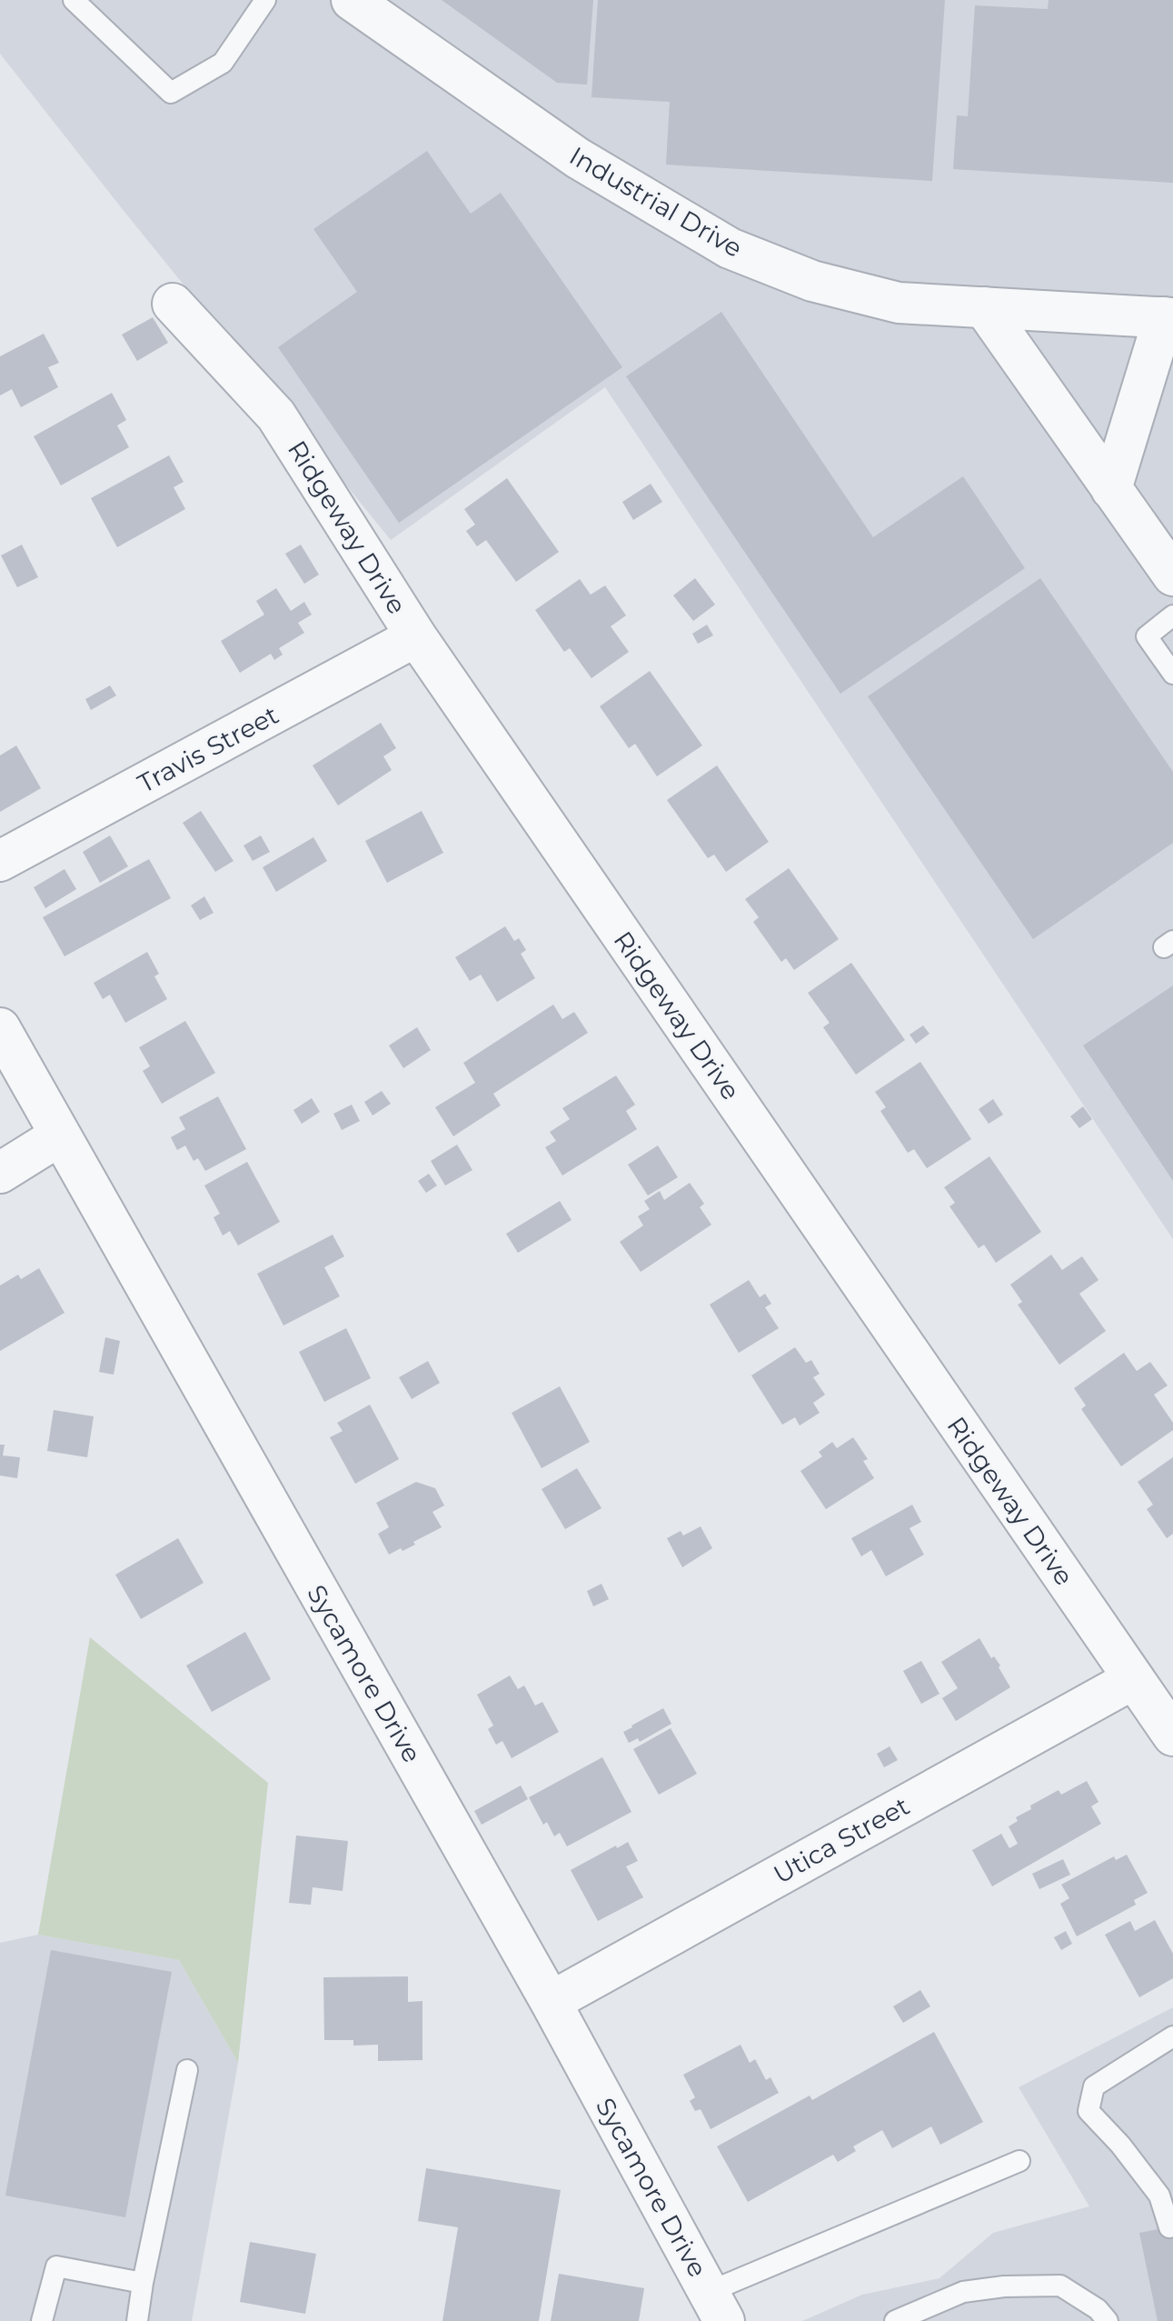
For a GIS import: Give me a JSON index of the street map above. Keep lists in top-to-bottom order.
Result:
{
  "streets": {
    "street": [
      "Industrial Drive",
      "Ridgeway Drive",
      "Travis Street",
      "Sycamore Drive",
      "Utica Street"
    ]
  },
  "crossings": [
    ["Ridgeway Drive", "Travis Street"],
    ["Ridgeway Drive", "Utica Street"],
    ["Sycamore Drive", "Utica Street"]
  ]
}
